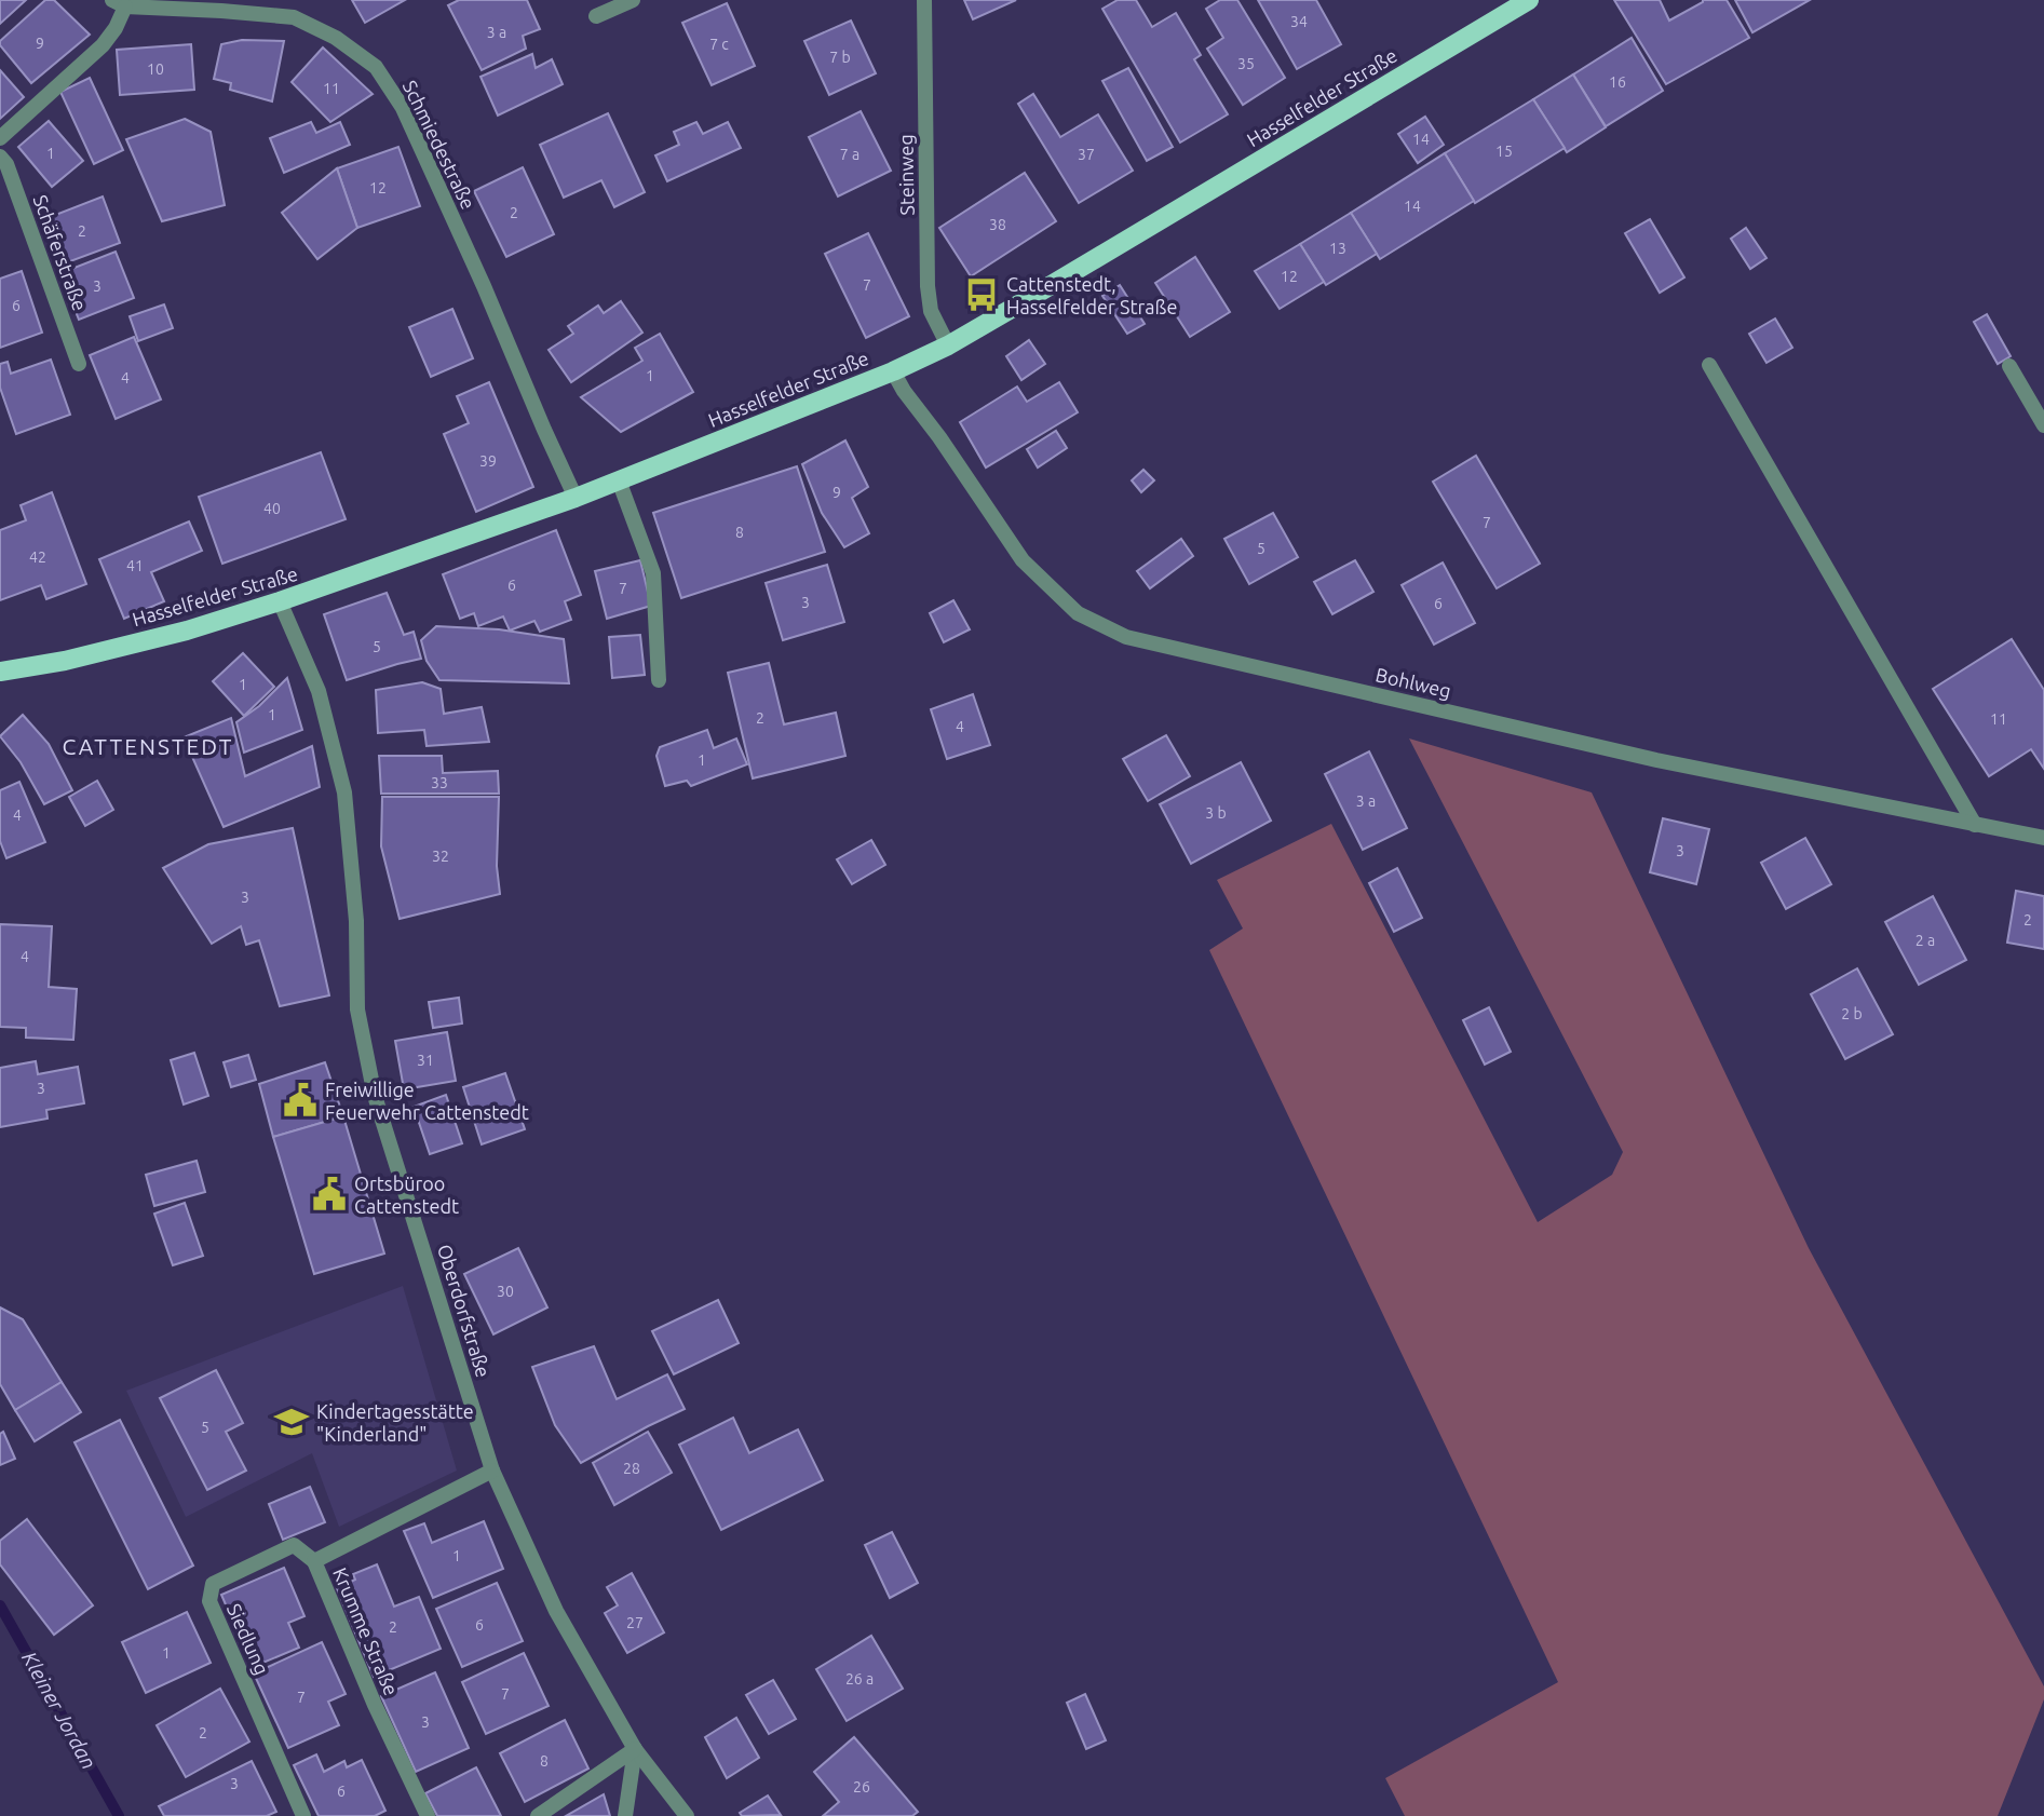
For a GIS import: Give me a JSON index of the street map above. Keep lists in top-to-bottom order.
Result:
{
  "streets": {
    "main road": ["Hasselfelder Straße"],
    "street": [
      "Schmiedestraße",
      "Steinweg",
      "Schäferstraße",
      "Bohlweg",
      "Oberdorfstraße",
      "Krumme Straße",
      "Siedlung"
    ]
  },
  "crossings": [
    ["Hasselfelder Straße", "Schmiedestraße"],
    ["Hasselfelder Straße", "Steinweg"],
    ["Hasselfelder Straße", "Bohlweg"],
    ["Hasselfelder Straße", "Oberdorfstraße"],
    ["Oberdorfstraße", "Krumme Straße"],
    ["Krumme Straße", "Siedlung"]
  ],
  "districts": ["CATTENSTEDT"],
  "water": ["Kleiner Jordan"],
  "places": {
    "bus stop": ["Cattenstedt, Hasselfelder Straße"],
    "public building": ["Freiwillige Feuerwehr Cattenstedt", "Ortsbüroo Cattenstedt"],
    "school or university": ["Kindertagesstätte \"Kinderland\""]
  },
  "house_numbers": [
    "34",
    "3 a",
    "9",
    "7 c",
    "7 b",
    "35",
    "10",
    "16",
    "11",
    "14",
    "15",
    "1",
    "7 a",
    "37",
    "12",
    "14",
    "2",
    "38",
    "2",
    "13",
    "12",
    "7",
    "3",
    "6",
    "1",
    "4",
    "39",
    "9",
    "40",
    "7",
    "8",
    "5",
    "42",
    "41",
    "6",
    "7",
    "3",
    "6",
    "5",
    "1",
    "1",
    "2",
    "11",
    "4",
    "1",
    "33",
    "3 a",
    "3 b",
    "4",
    "3",
    "32",
    "3",
    "2",
    "2 a",
    "4",
    "2 b",
    "31",
    "3",
    "30",
    "5",
    "28",
    "1",
    "27",
    "6",
    "2",
    "1",
    "26 a",
    "7",
    "7",
    "3",
    "2",
    "8",
    "3",
    "26",
    "6"
  ]
}
